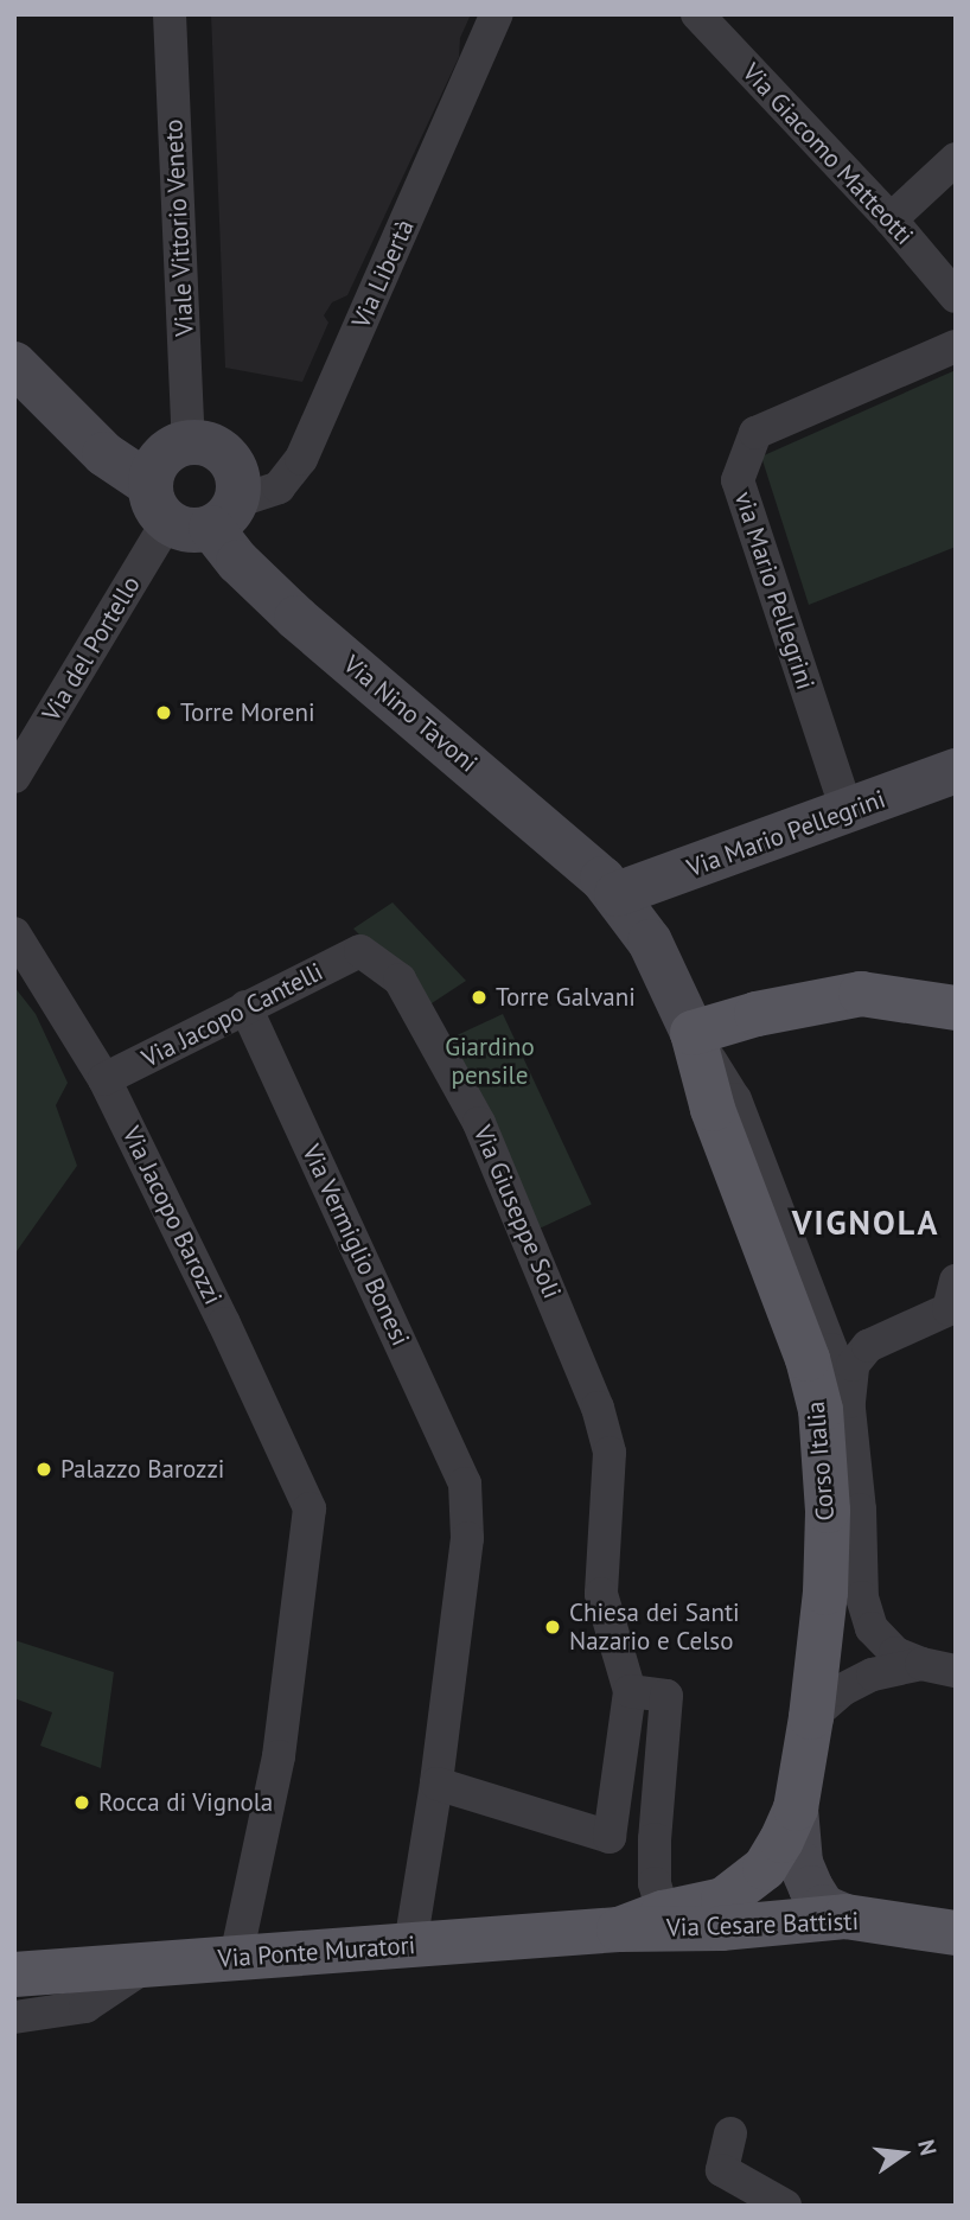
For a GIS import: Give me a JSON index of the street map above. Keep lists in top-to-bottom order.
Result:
{
  "streets": {
    "main road": [
      "Via Nino Tavoni",
      "Via Mario Pellegrini",
      "Corso Italia",
      "Via Cesare Battisti",
      "Via Ponte Muratori"
    ],
    "street": [
      "Via Giacomo Matteotti",
      "Viale Vittorio Veneto",
      "Via Libertà",
      "via Mario Pellegrini",
      "Via del Portello",
      "Via Jacopo Cantelli",
      "Via Giuseppe Soli",
      "Via Jacopo Barozzi",
      "Via Vermiglio Bonesi"
    ]
  },
  "crossings": [
    ["Via Libertà", "Via del Portello"],
    ["Via Libertà", "Via Nino Tavoni"],
    ["via Mario Pellegrini", "Via Mario Pellegrini"],
    ["Via del Portello", "Via Nino Tavoni"],
    ["Via Nino Tavoni", "Via Mario Pellegrini"],
    ["Via Nino Tavoni", "Corso Italia"],
    ["Via Mario Pellegrini", "Corso Italia"],
    ["Via Jacopo Cantelli", "Via Giuseppe Soli"],
    ["Via Jacopo Cantelli", "Via Jacopo Barozzi"],
    ["Via Jacopo Cantelli", "Via Vermiglio Bonesi"],
    ["Via Jacopo Barozzi", "Via Ponte Muratori"],
    ["Corso Italia", "Via Cesare Battisti"],
    ["Corso Italia", "Via Ponte Muratori"],
    ["Via Cesare Battisti", "Via Ponte Muratori"]
  ],
  "districts": ["VIGNOLA"],
  "parks": ["Giardino pensile"],
  "places": [
    "Torre Moreni",
    "Torre Galvani",
    "Palazzo Barozzi",
    "Chiesa dei Santi Nazario e Celso",
    "Rocca di Vignola"
  ],
  "north": "right"
}
